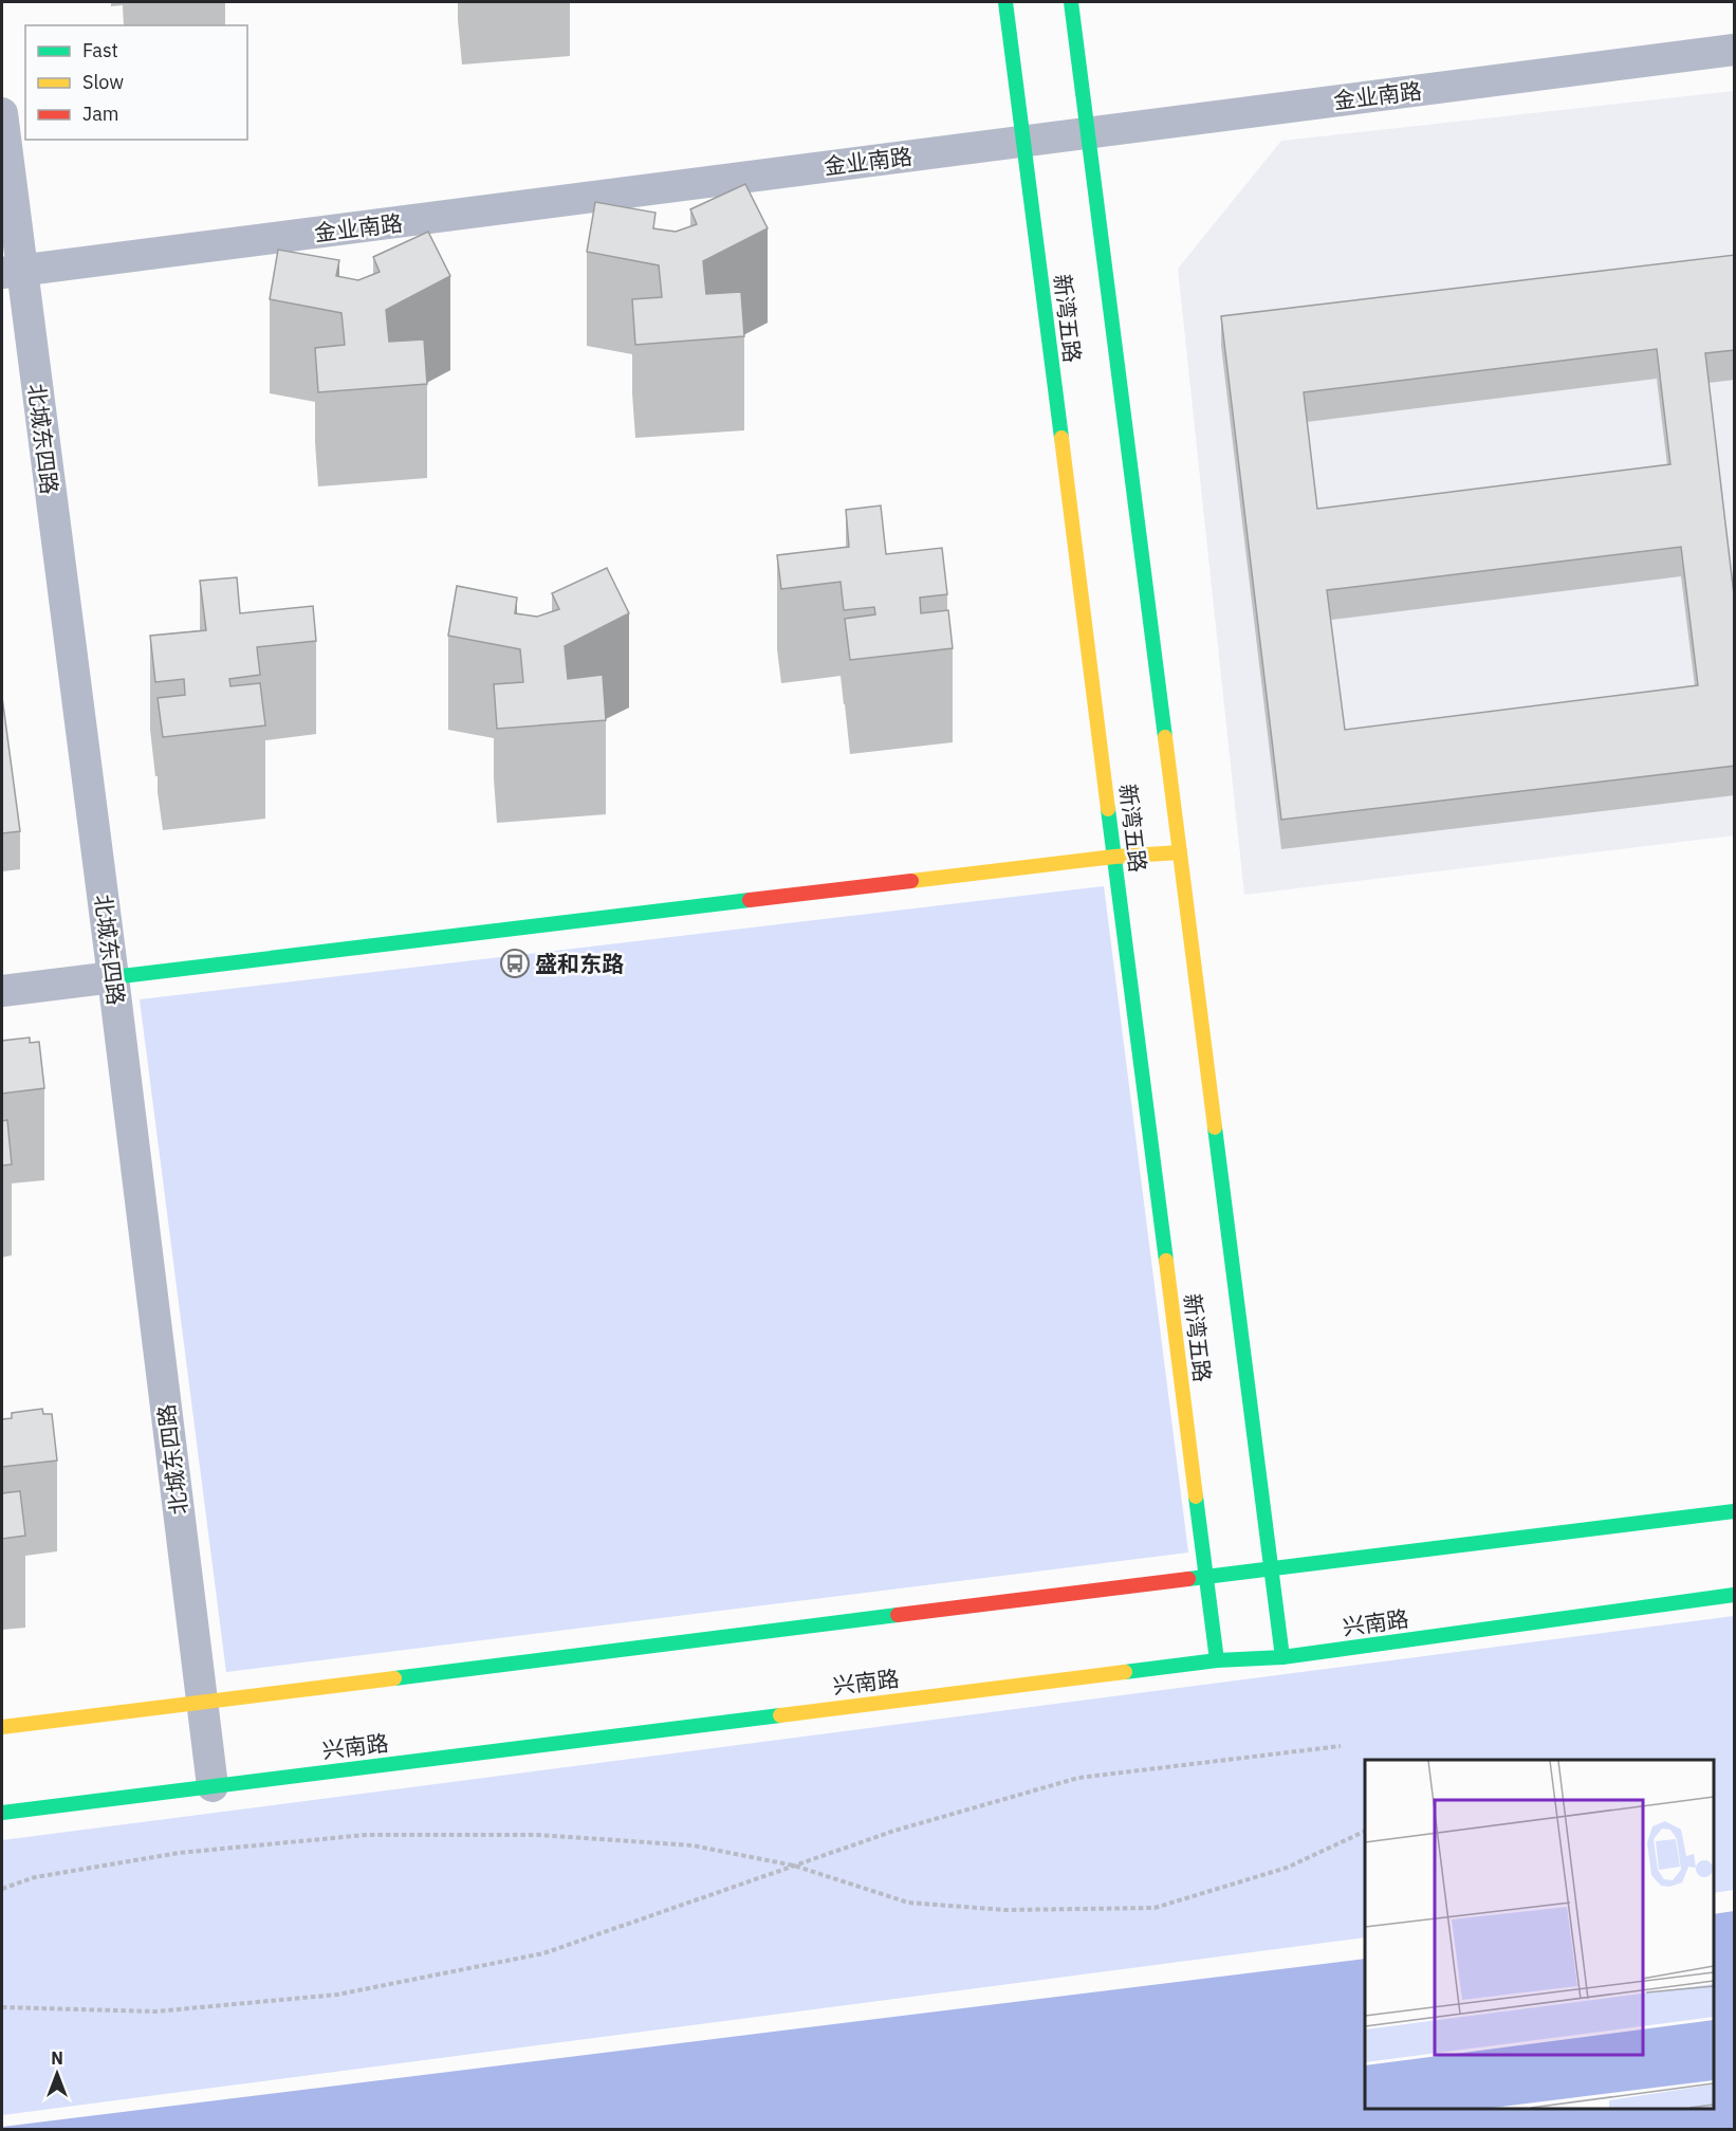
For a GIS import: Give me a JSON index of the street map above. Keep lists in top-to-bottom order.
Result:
{
  "streets": {
    "street": [
      "金业南路",
      "新湾五路",
      "北城东四路",
      "兴南路"
    ]
  },
  "crossings": [
    ["金业南路", "新湾五路"],
    ["金业南路", "北城东四路"],
    ["新湾五路", "兴南路"],
    ["北城东四路", "兴南路"]
  ],
  "places": {
    "bus stop": ["盛和东路"]
  },
  "legend": ["Fast", "Slow", "Jam"],
  "north": "top"
}
